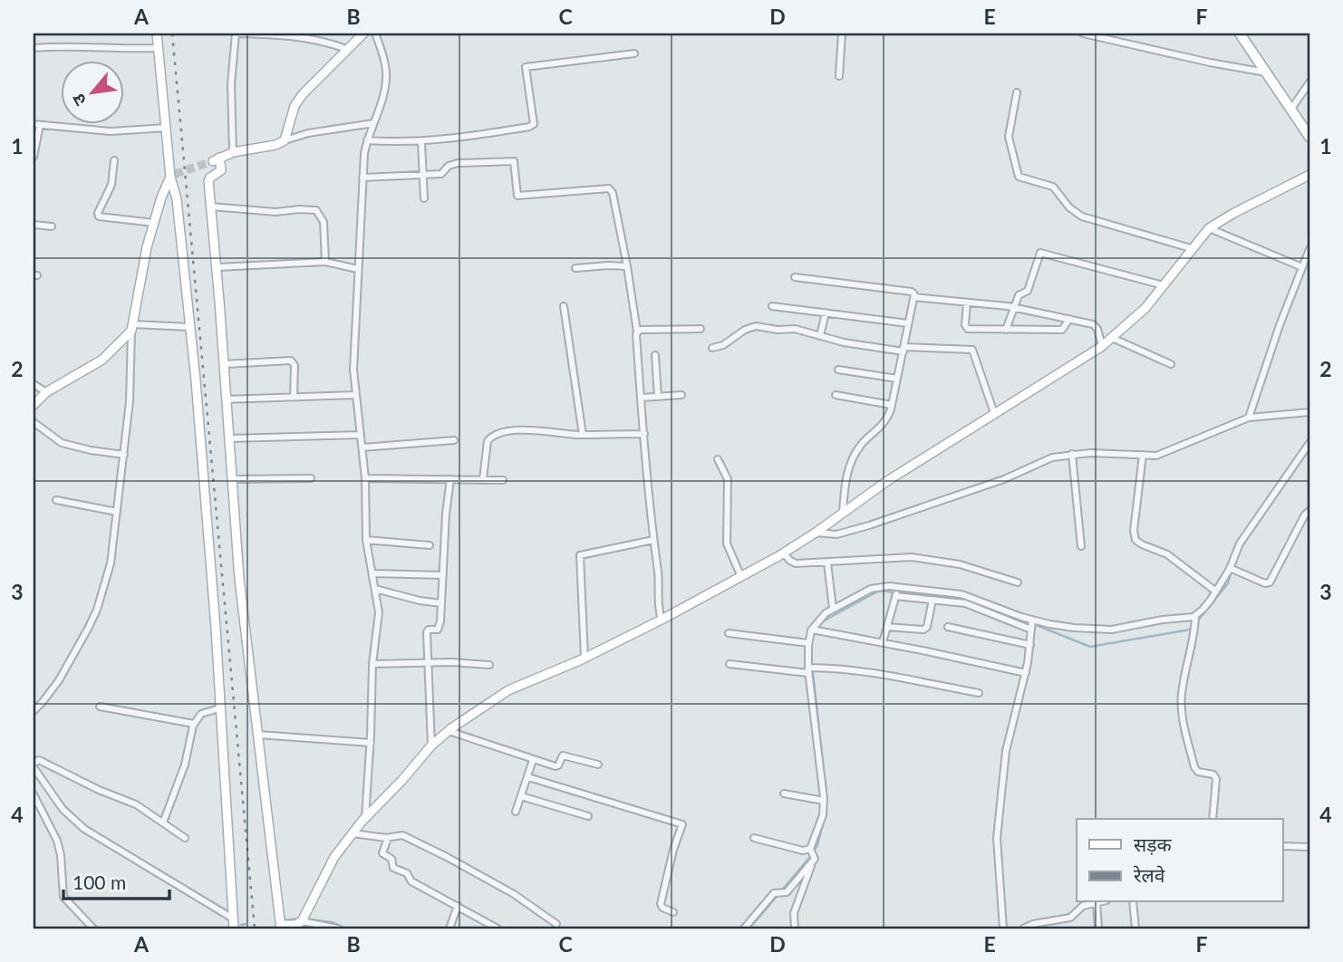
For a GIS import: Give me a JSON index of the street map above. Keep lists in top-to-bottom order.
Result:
{
  "legend": ["सड़क", "रेलवे"],
  "scale_bar": "100 m",
  "north": "bottom left",
  "grid": {
    "columns": [
      "A",
      "B",
      "C",
      "D",
      "E",
      "F"
    ],
    "rows": [
      "1",
      "2",
      "3",
      "4"
    ]
  }
}
